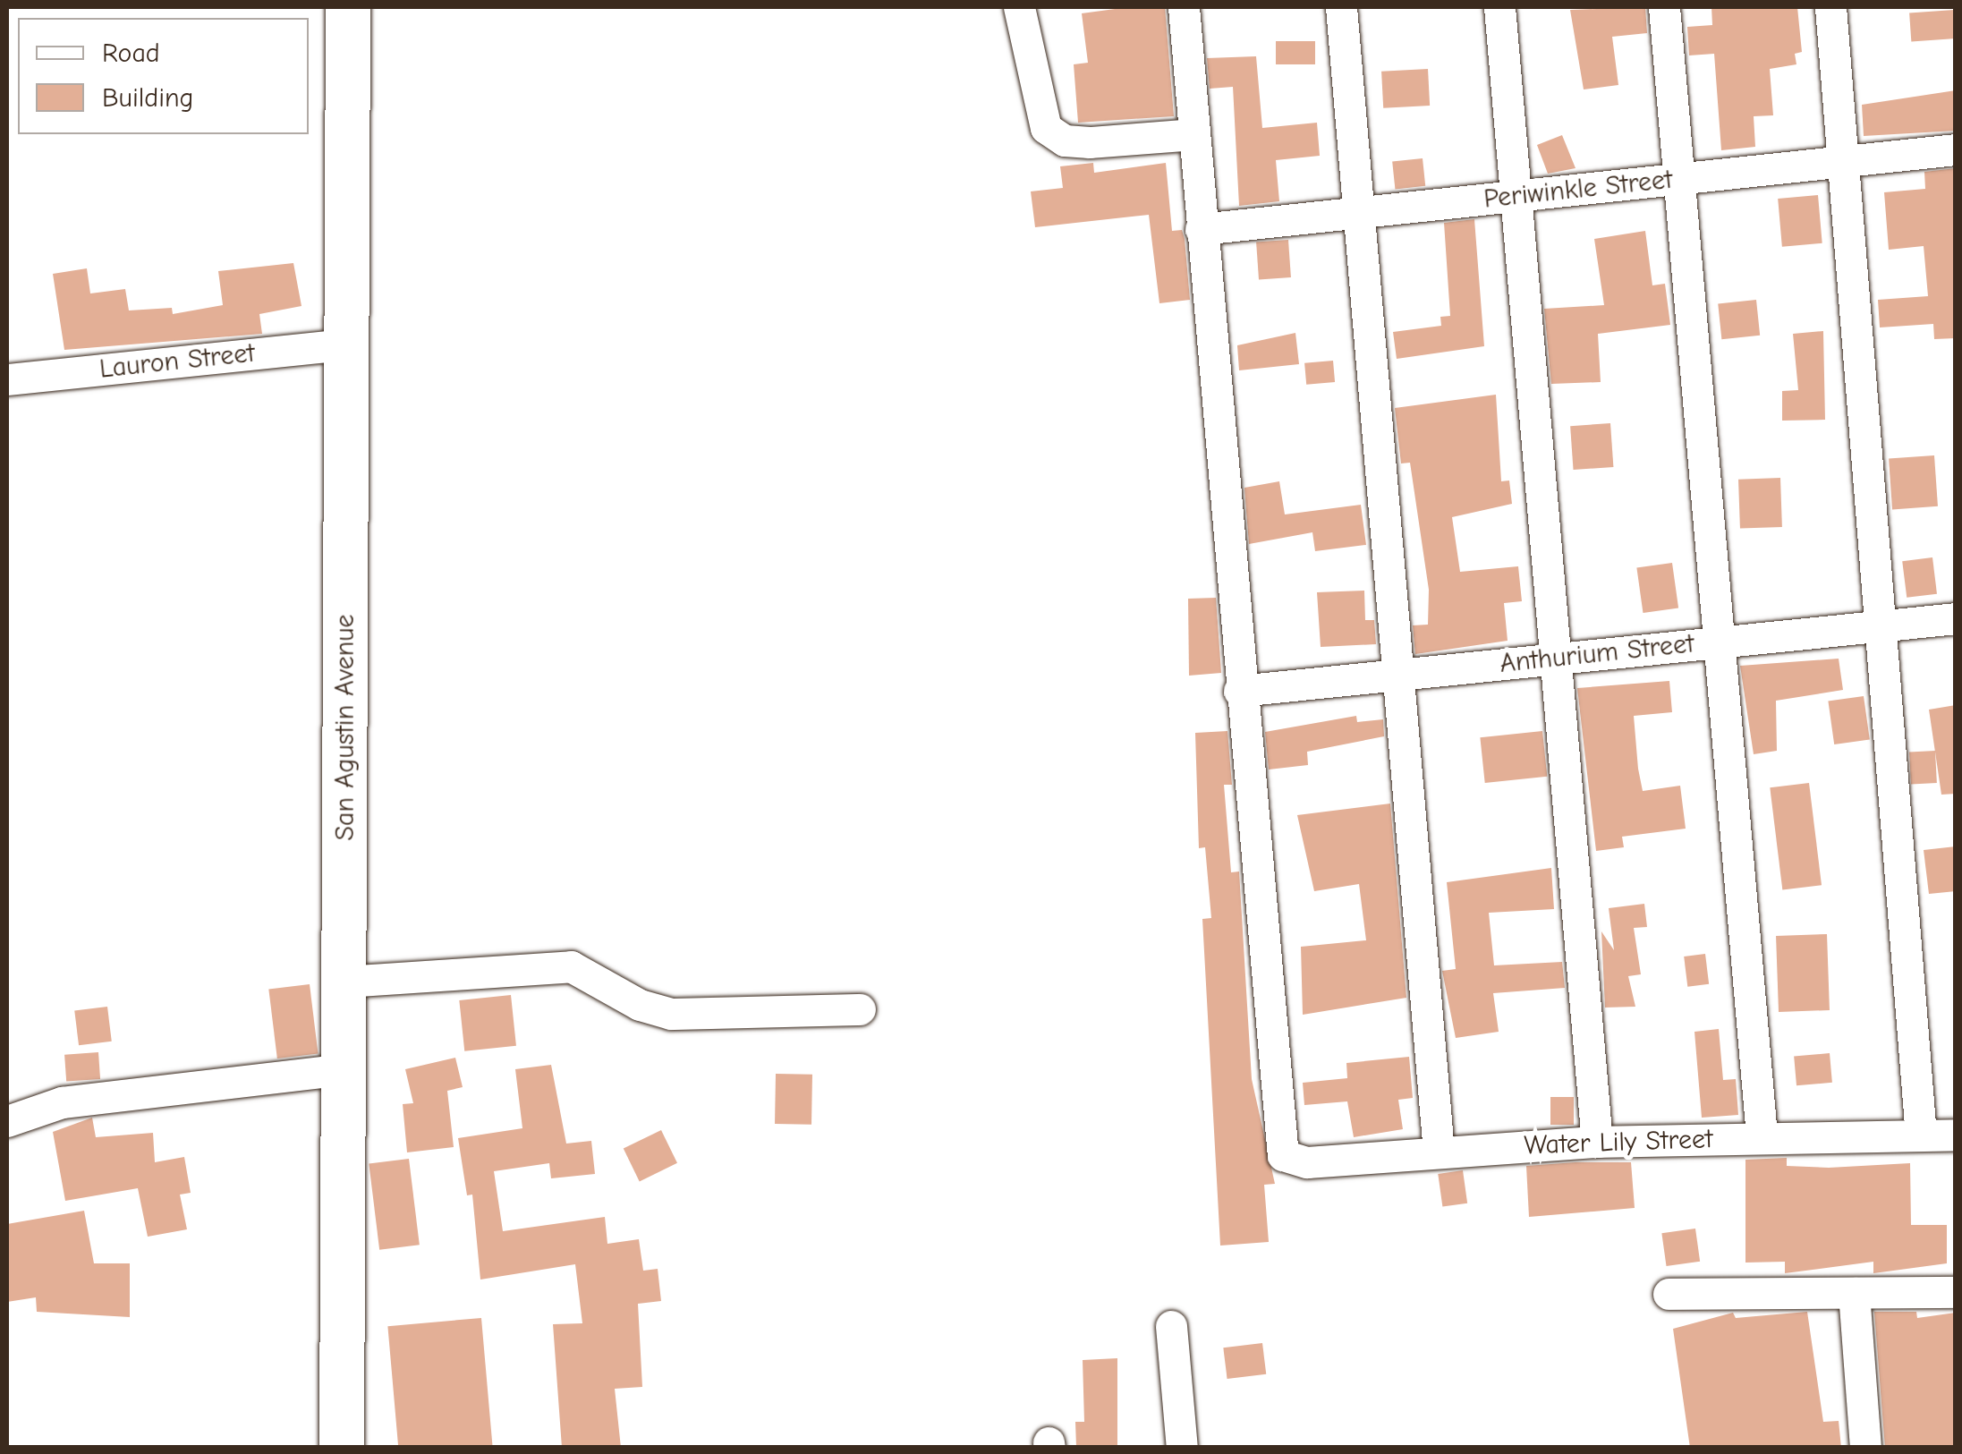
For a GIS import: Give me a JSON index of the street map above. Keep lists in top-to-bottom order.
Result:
{
  "streets": {
    "street": [
      "Periwinkle Street",
      "Lauron Street",
      "Anthurium Street",
      "San Agustin Avenue",
      "Water Lily Street"
    ]
  },
  "crossings": [
    ["Lauron Street", "San Agustin Avenue"],
    ["Anthurium Street", "Water Lily Street"]
  ],
  "legend": ["Road", "Building"]
}
